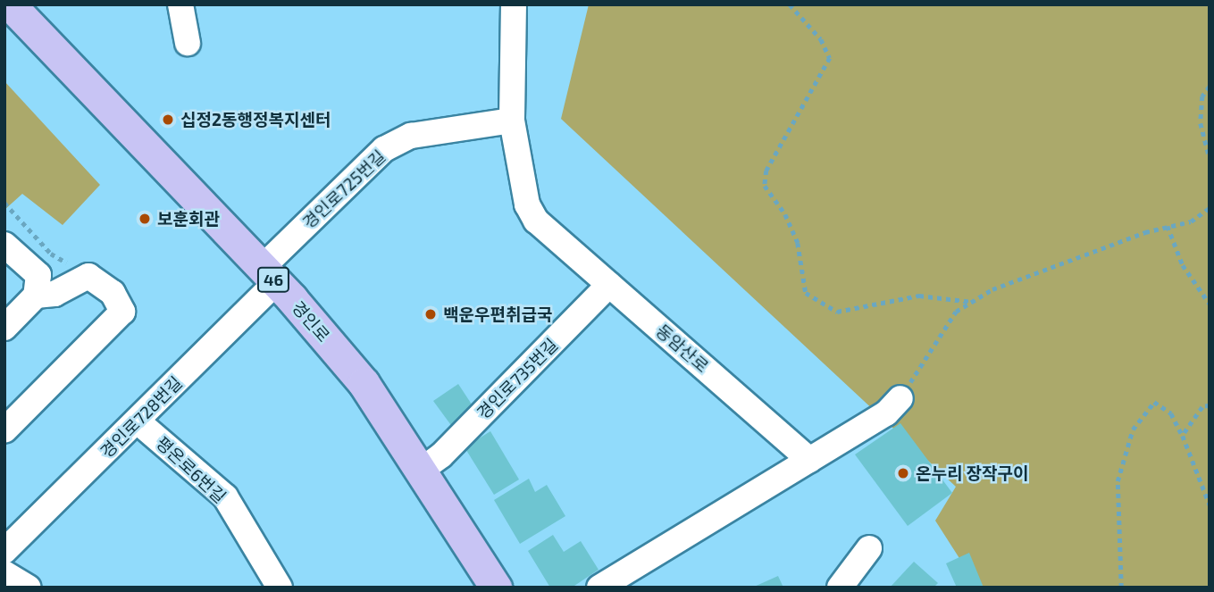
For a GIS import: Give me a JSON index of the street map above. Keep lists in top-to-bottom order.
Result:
{
  "streets": {
    "main road": ["46", "경인로"],
    "lane": [
      "경인로725번길",
      "동암산로",
      "경인로735번길",
      "경인로728번길",
      "평온로6번길"
    ]
  },
  "crossings": [
    ["경인로725번길", "경인로"],
    ["경인로725번길", "동암산로"],
    ["경인로725번길", "경인로728번길"],
    ["경인로", "경인로735번길"],
    ["경인로", "경인로728번길"],
    ["동암산로", "경인로735번길"],
    ["경인로728번길", "평온로6번길"]
  ],
  "places": [
    "십정2동행정복지센터",
    "보훈회관",
    "백운우편취급국",
    "온누리 장작구이"
  ]
}
